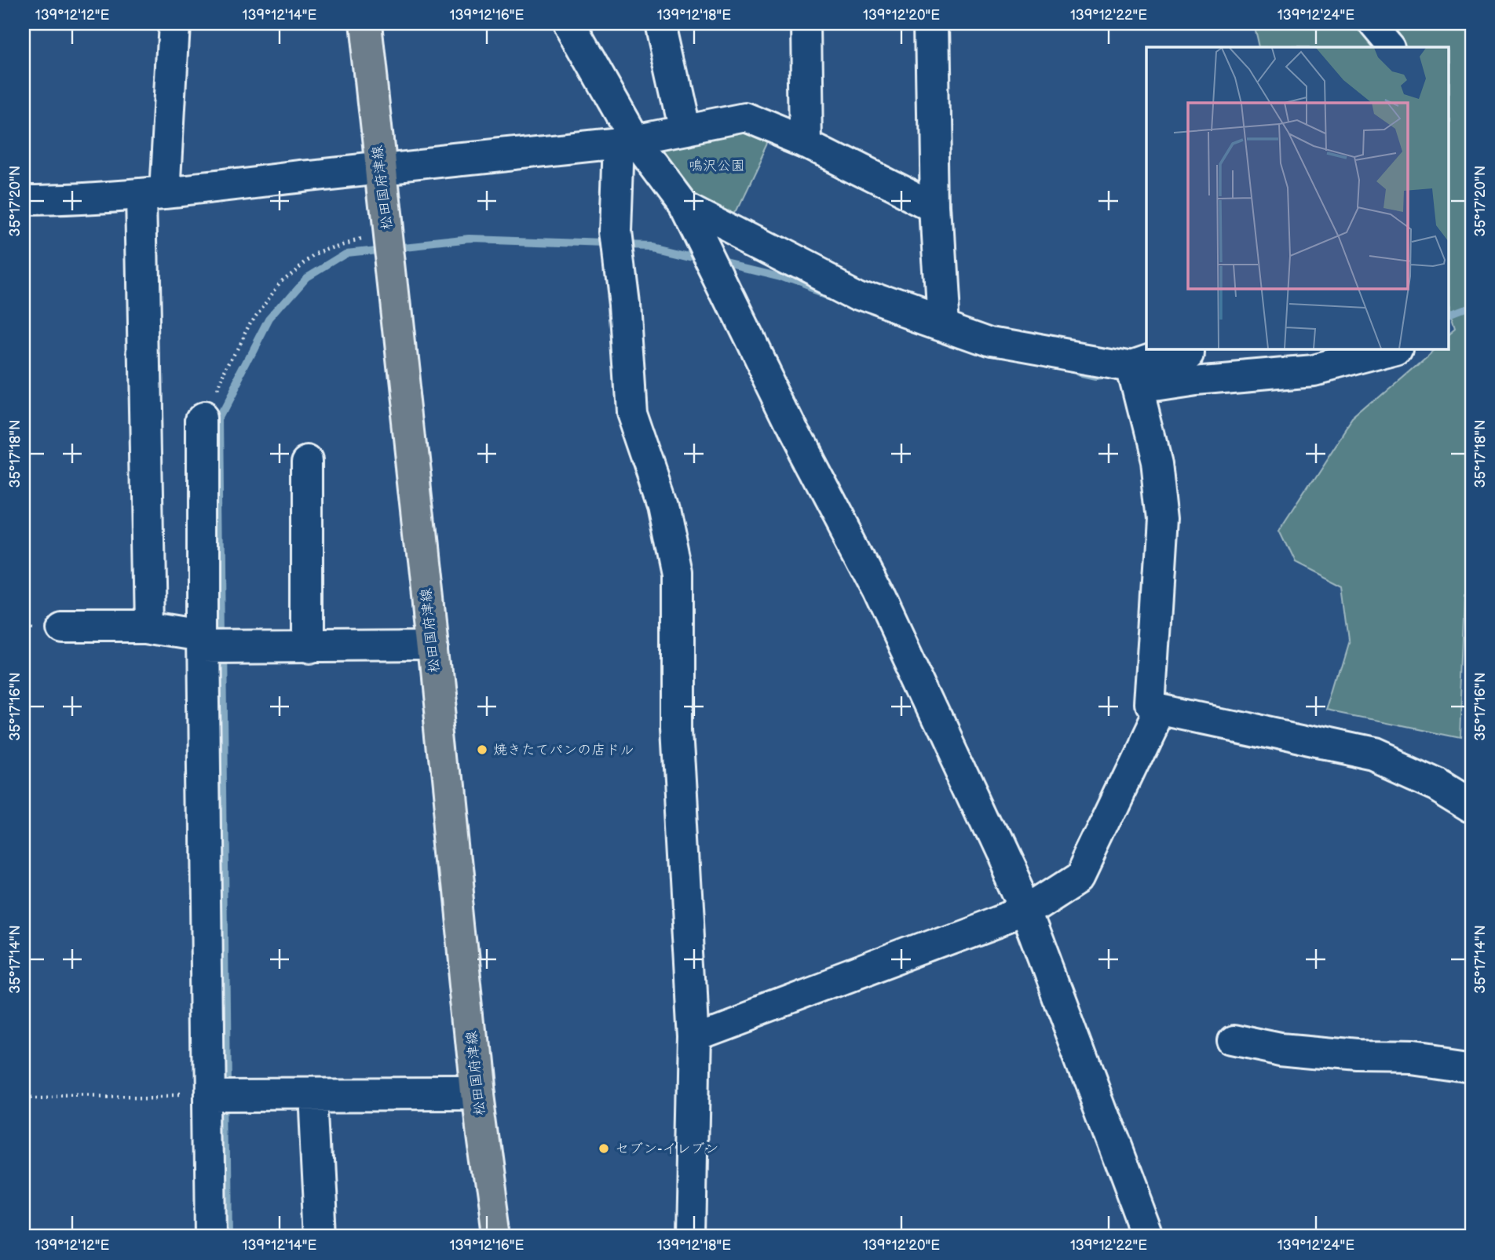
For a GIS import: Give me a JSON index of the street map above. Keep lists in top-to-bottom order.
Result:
{
  "streets": {
    "main road": ["松田国府津線"]
  },
  "parks": ["鳴沢公園"],
  "places": ["焼きたてパンの店ドル", "セブン-イレブン"],
  "coordinates": [
    "139°12'12\"E",
    "139°12'14\"E",
    "139°12'16\"E",
    "139°12'18\"E",
    "139°12'20\"E",
    "139°12'22\"E",
    "139°12'24\"E",
    "35°17'20\"N",
    "35°17'18\"N",
    "35°17'16\"N",
    "35°17'14\"N"
  ]
}
